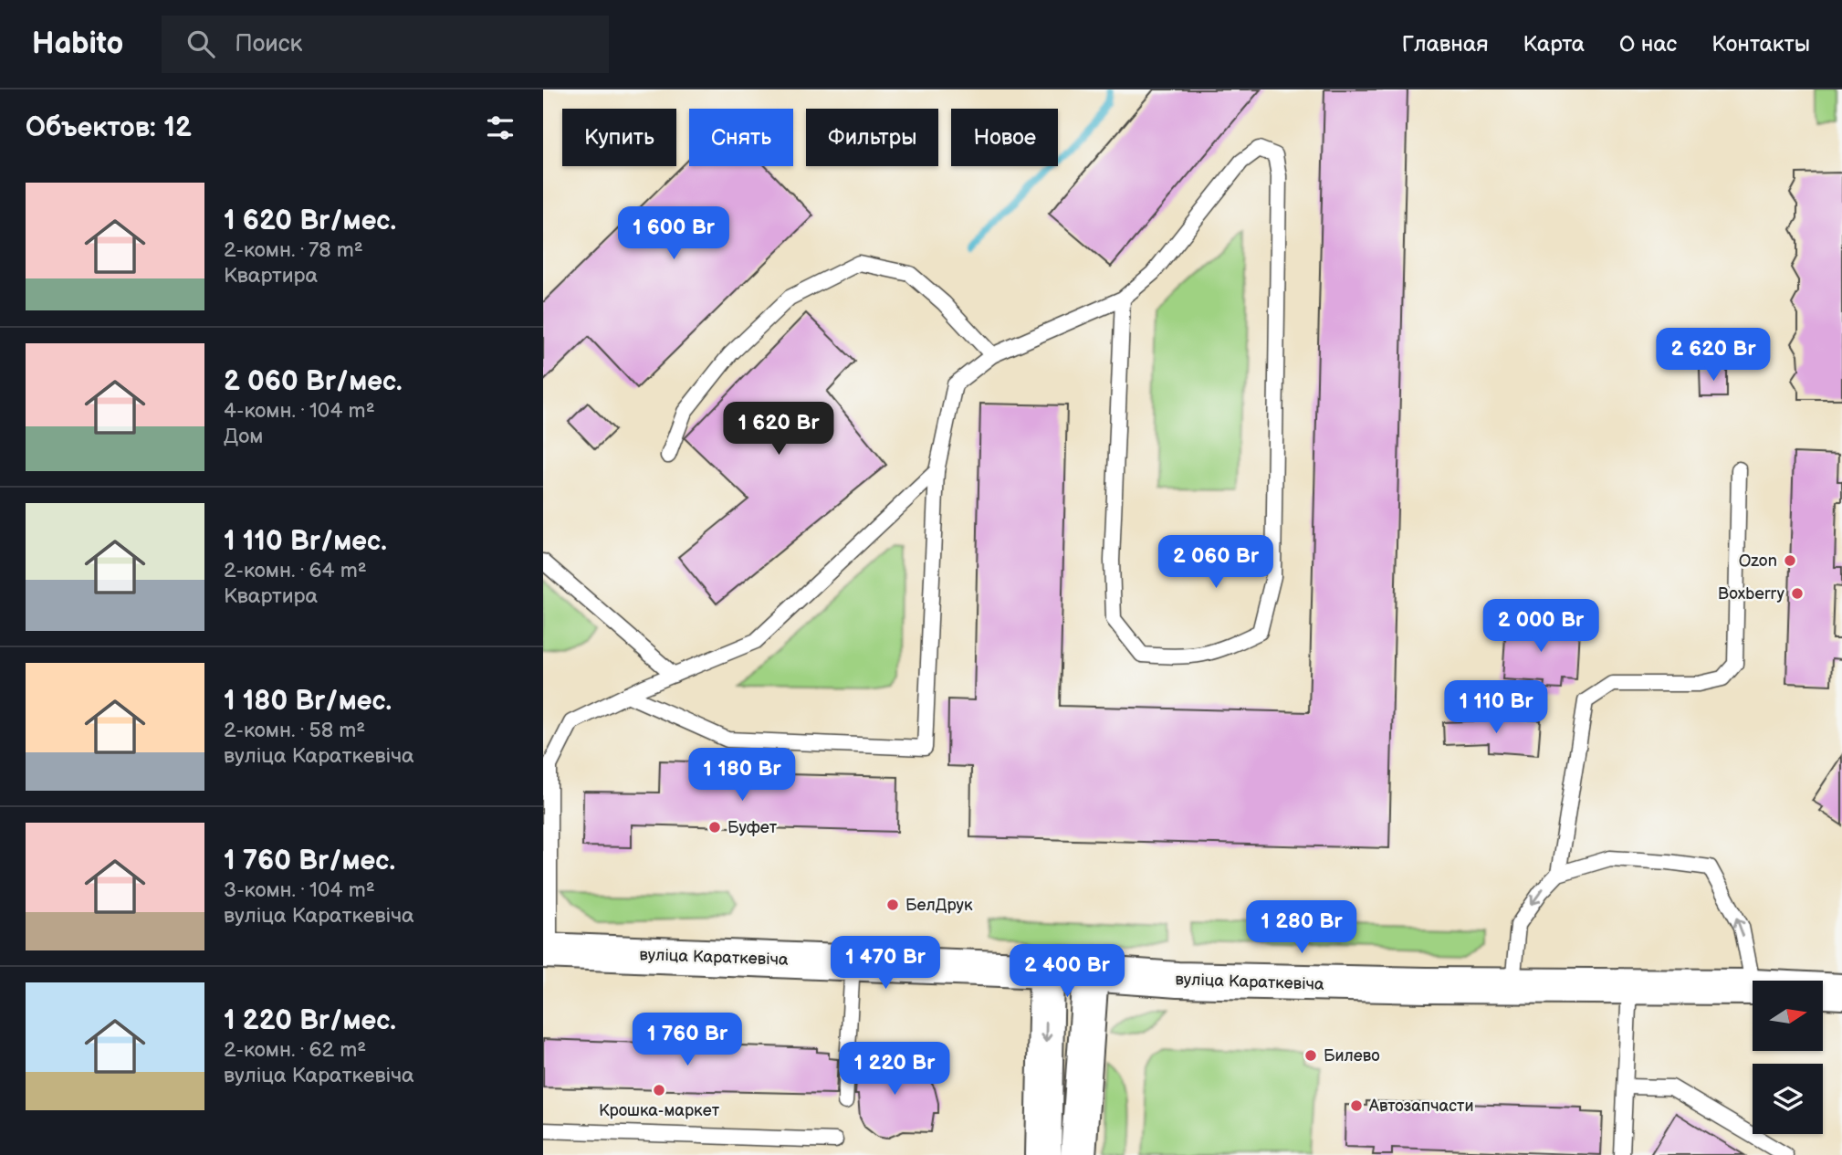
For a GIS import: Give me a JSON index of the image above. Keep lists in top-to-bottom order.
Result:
{
  "streets": {
    "street": ["вуліца Караткевіча"]
  },
  "places": [
    "Ozon",
    "Boxberry",
    "Буфет",
    "БелДрук",
    "Билево",
    "Крошка-маркет",
    "Автозапчасти"
  ],
  "north": "right",
  "page": {
    "header": "Habito",
    "search": "Поиск",
    "nav": [
      "Главная",
      "Карта",
      "О нас",
      "Контакты"
    ],
    "heading": "Объектов: 12",
    "chip": [
      "Купить",
      "Снять",
      "Фильтры",
      "Новое"
    ],
    "list": [
      {
        "name": "1 620 Br/мес.",
        "note": "2-комн. · 78 m² · Квартира"
      },
      {
        "name": "2 060 Br/мес.",
        "note": "4-комн. · 104 m² · Дом"
      },
      {
        "name": "1 110 Br/мес.",
        "note": "2-комн. · 64 m² · Квартира"
      },
      {
        "name": "1 180 Br/мес.",
        "note": "2-комн. · 58 m² · вуліца Караткевіча"
      },
      {
        "name": "1 760 Br/мес.",
        "note": "3-комн. · 104 m² · вуліца Караткевіча"
      },
      {
        "name": "1 220 Br/мес.",
        "note": "2-комн. · 62 m² · вуліца Караткевіча"
      }
    ],
    "price": [
      "1 600 Br",
      "2 620 Br",
      "1 620 Br",
      "2 060 Br",
      "2 000 Br",
      "1 110 Br",
      "1 180 Br",
      "1 280 Br",
      "1 470 Br",
      "2 400 Br",
      "1 760 Br",
      "1 220 Br"
    ]
  }
}
